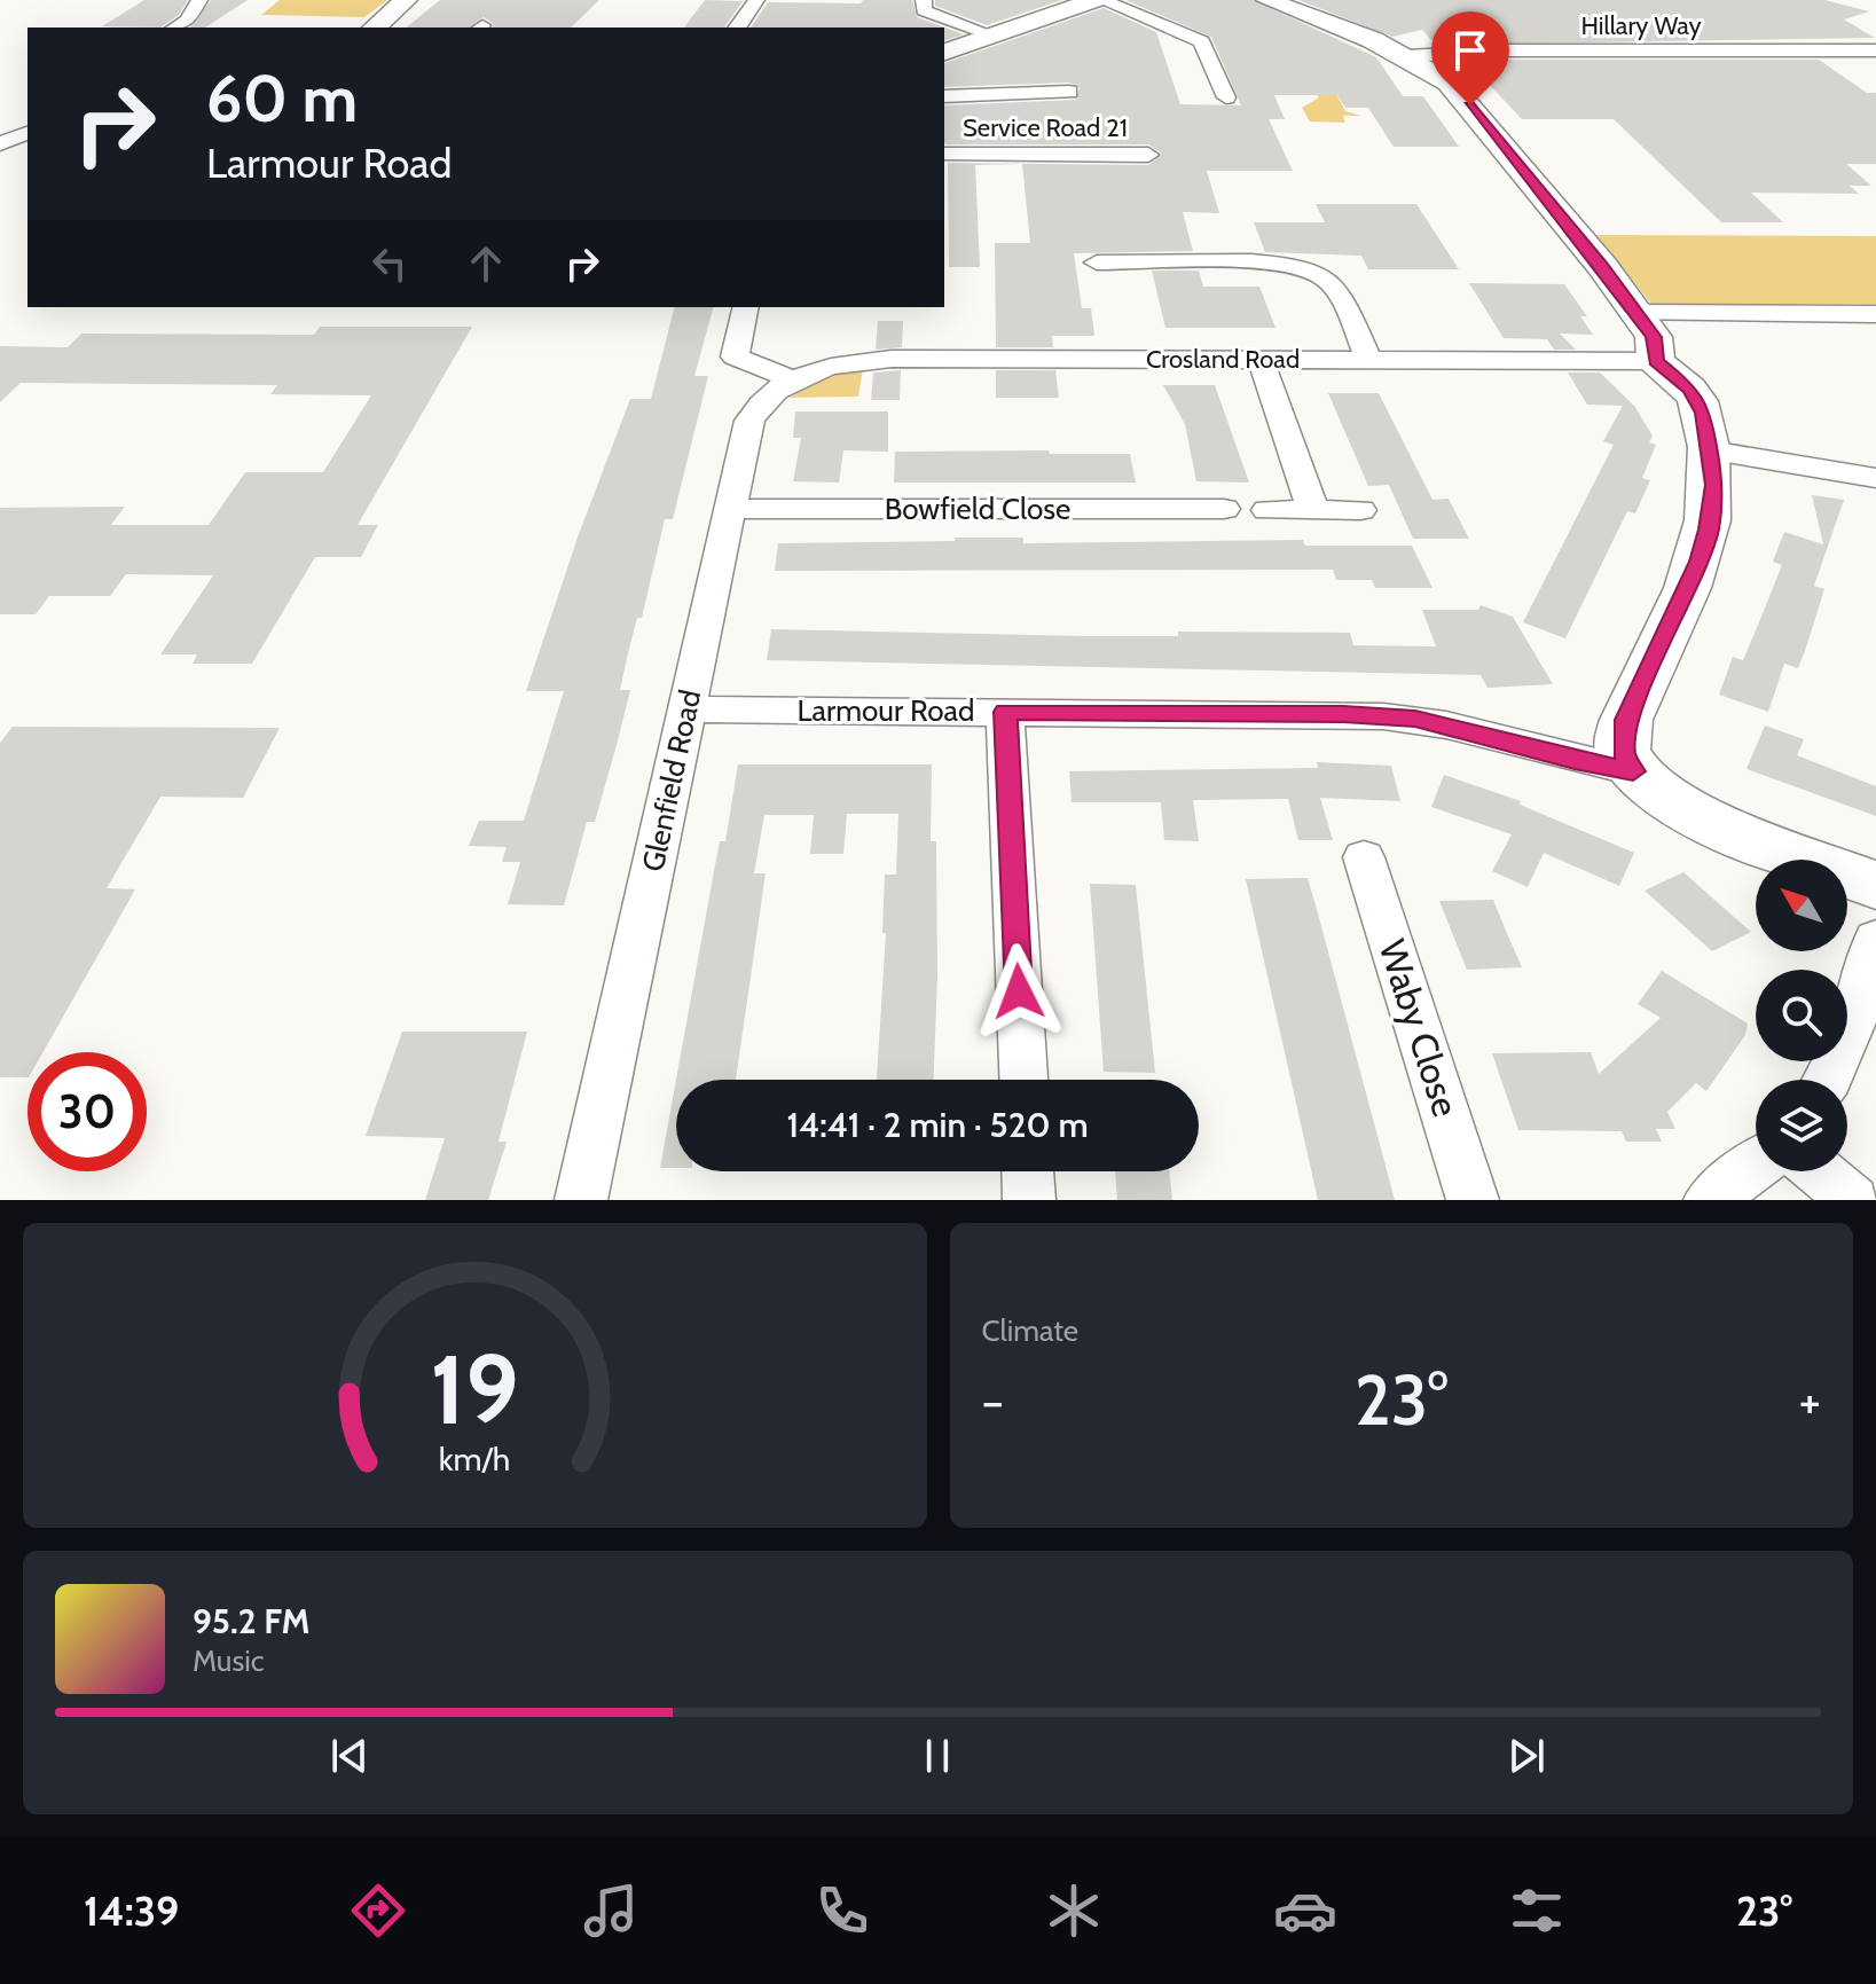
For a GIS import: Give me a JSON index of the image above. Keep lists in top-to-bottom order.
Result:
{
  "streets": {
    "street": [
      "Hillary Way",
      "Service Road 21",
      "Crosland Road",
      "Bowfield Close",
      "Larmour Road",
      "Glenfield Road",
      "Waby Close"
    ]
  },
  "crossings": [
    ["Crosland Road", "Glenfield Road"],
    ["Bowfield Close", "Glenfield Road"],
    ["Larmour Road", "Glenfield Road"]
  ],
  "north": "top left",
  "page": {
    "turn": ["60 m", "Larmour Road"],
    "limit": "30",
    "trip": "14:41 · 2 min · 520 m",
    "tile": "Climate",
    "heat": ["−", "23°", "+"],
    "song": ["95.2 FM", "Music"],
    "tabs": ["14:39", "23°"],
    "gauge": ["19", "km/h"]
  }
}
